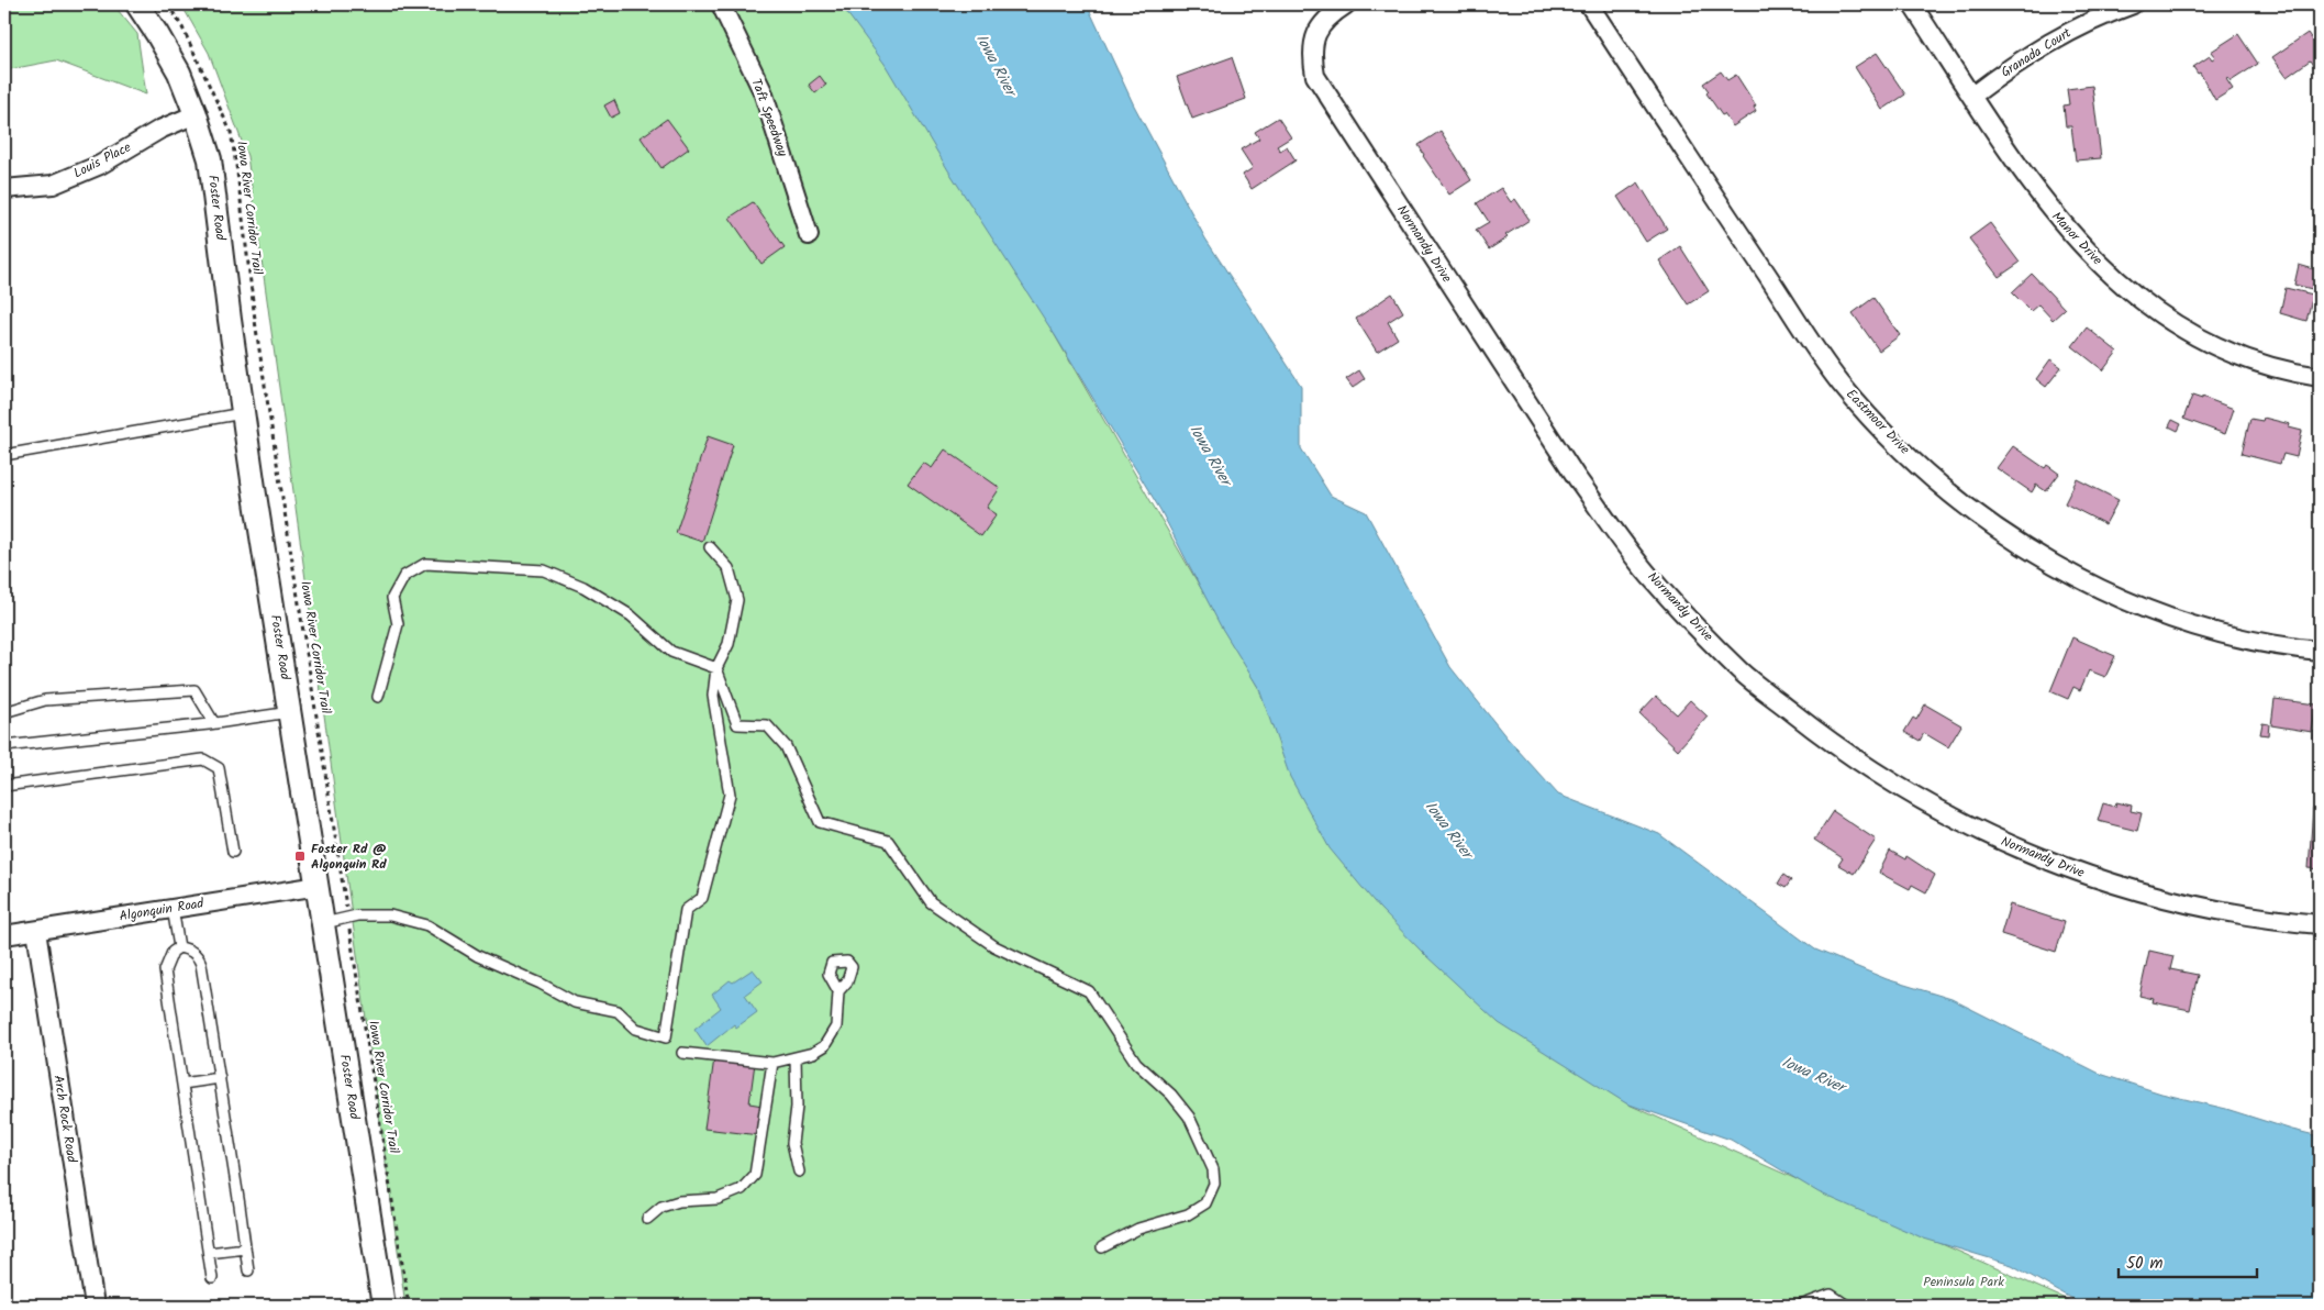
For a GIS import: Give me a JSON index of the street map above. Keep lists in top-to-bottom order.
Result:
{
  "streets": {
    "street": [
      "Granada Court",
      "Taft Speedway",
      "Louis Place",
      "Foster Road",
      "Manor Drive",
      "Normandy Drive",
      "Eastmoor Drive",
      "Algonquin Road",
      "Arch Rock Road"
    ],
    "path": ["Iowa River Corridor Trail"]
  },
  "crossings": [
    ["Granada Court", "Manor Drive"],
    ["Louis Place", "Foster Road"],
    ["Foster Road", "Algonquin Road"],
    ["Algonquin Road", "Arch Rock Road"]
  ],
  "water": ["Iowa River"],
  "parks": ["Peninsula Park"],
  "places": {
    "transit": ["Foster Rd @ Algonquin Rd"]
  },
  "scale_bar": "50 m"
}
